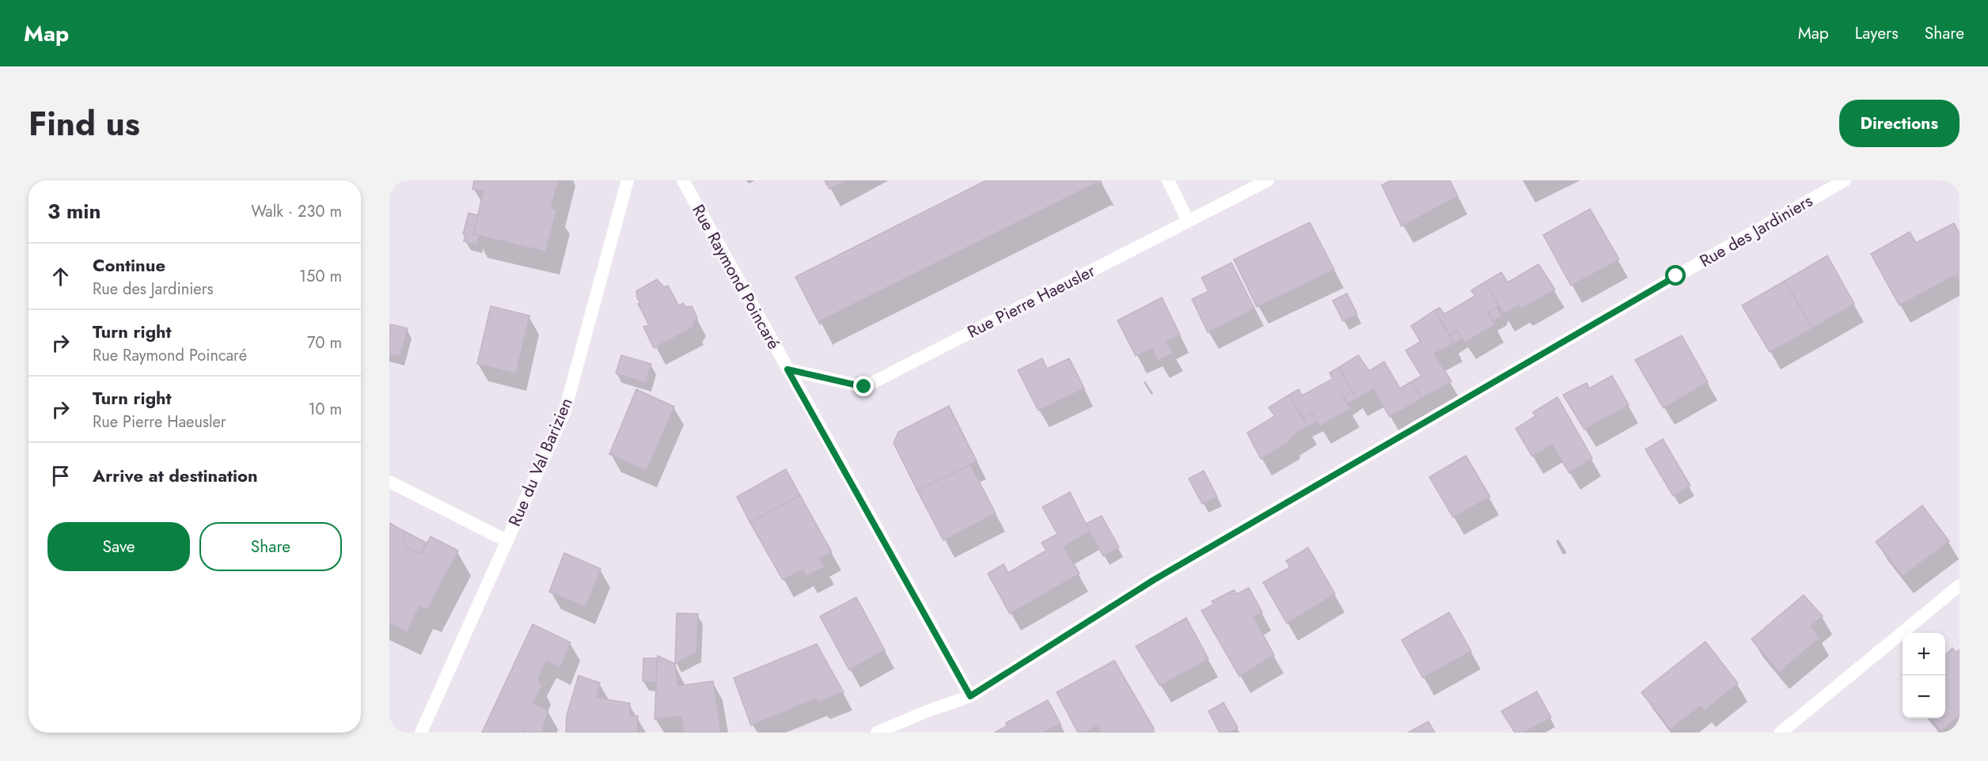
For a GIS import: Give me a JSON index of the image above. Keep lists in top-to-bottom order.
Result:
{
  "streets": {
    "street": [
      "Rue des Jardiniers",
      "Rue Raymond Poincaré",
      "Rue Pierre Haeusler",
      "Rue du Val Barizien"
    ]
  },
  "crossings": [
    ["Rue des Jardiniers", "Rue Raymond Poincaré"],
    ["Rue Raymond Poincaré", "Rue Pierre Haeusler"]
  ],
  "page": {
    "header": "Map",
    "nav": ["Map", "Layers", "Share"],
    "title": "Find us",
    "buttons": [
      "Directions",
      ["Save", "Share"]
    ],
    "heading": ["3 min", "Walk · 230 m"],
    "list": [
      ["Continue", "Rue des Jardiniers", "150 m"],
      ["Turn right", "Rue Raymond Poincaré", "70 m"],
      ["Turn right", "Rue Pierre Haeusler", "10 m"],
      "Arrive at destination"
    ],
    "map_buttons": ["+", "−"]
  }
}
